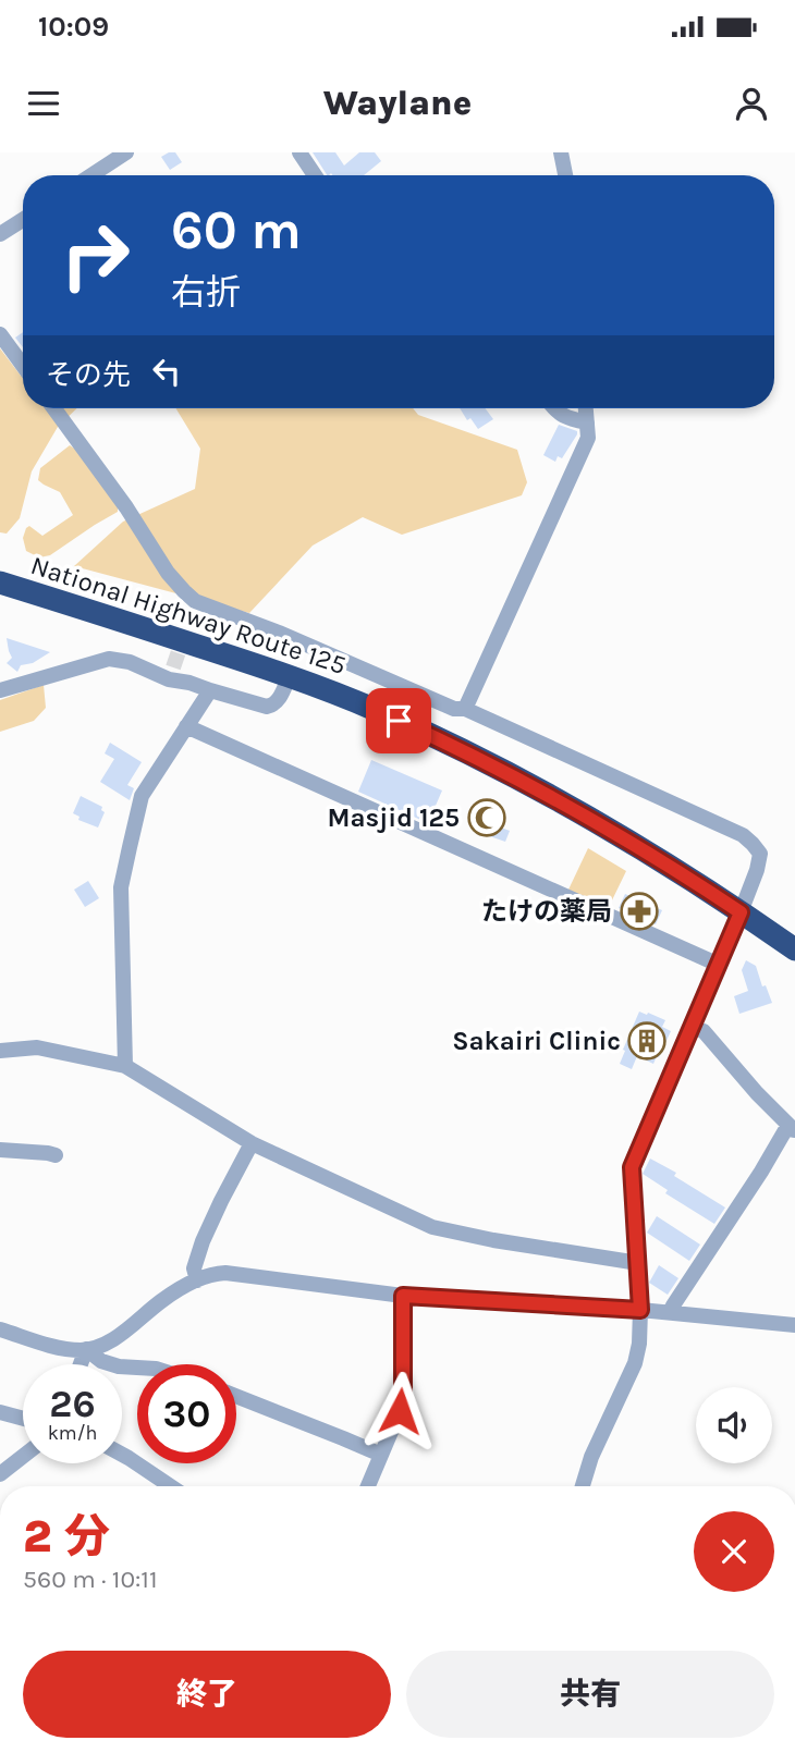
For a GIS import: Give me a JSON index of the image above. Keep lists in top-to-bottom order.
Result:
{
  "streets": {
    "highway": ["National Highway Route 125"]
  },
  "places": {
    "mosque": ["Masjid 125"],
    "pharmacy": ["たけの薬局"],
    "building": ["Sakairi Clinic"]
  },
  "page": {
    "status": "10:09",
    "header": "Waylane",
    "turn": ["60 m", "右折"],
    "then": "その先",
    "speed": "26 km/h",
    "limit": "30",
    "heading": ["2 分", "560 m · 10:11"],
    "buttons": ["終了", "共有"]
  }
}
